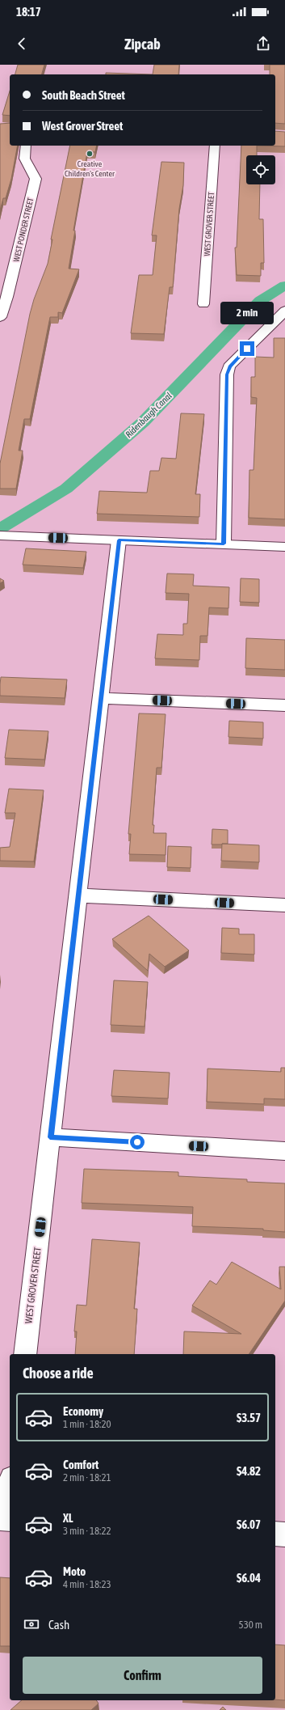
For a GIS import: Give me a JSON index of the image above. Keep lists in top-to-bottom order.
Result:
{
  "streets": {
    "street": ["WEST GROVER STREET", "WEST PONDER STREET"]
  },
  "water": ["Ridenbaugh Canal"],
  "places": ["Creative Children's Center"],
  "page": {
    "status": "18:17",
    "header": "Zipcab",
    "banner": ["South Beach Street", "West Grover Street"],
    "bubble": "2 min",
    "heading": "Choose a ride",
    "list": [
      {
        "name": "Economy",
        "note": "1 min · 18:20",
        "value": "$3.57"
      },
      {
        "name": "Comfort",
        "note": "2 min · 18:21",
        "value": "$4.82"
      },
      {
        "name": "XL",
        "note": "3 min · 18:22",
        "value": "$6.07"
      },
      {
        "name": "Moto",
        "note": "4 min · 18:23",
        "value": "$6.04"
      }
    ],
    "pay": ["Cash", "530 m"],
    "buttons": "Confirm"
  }
}
